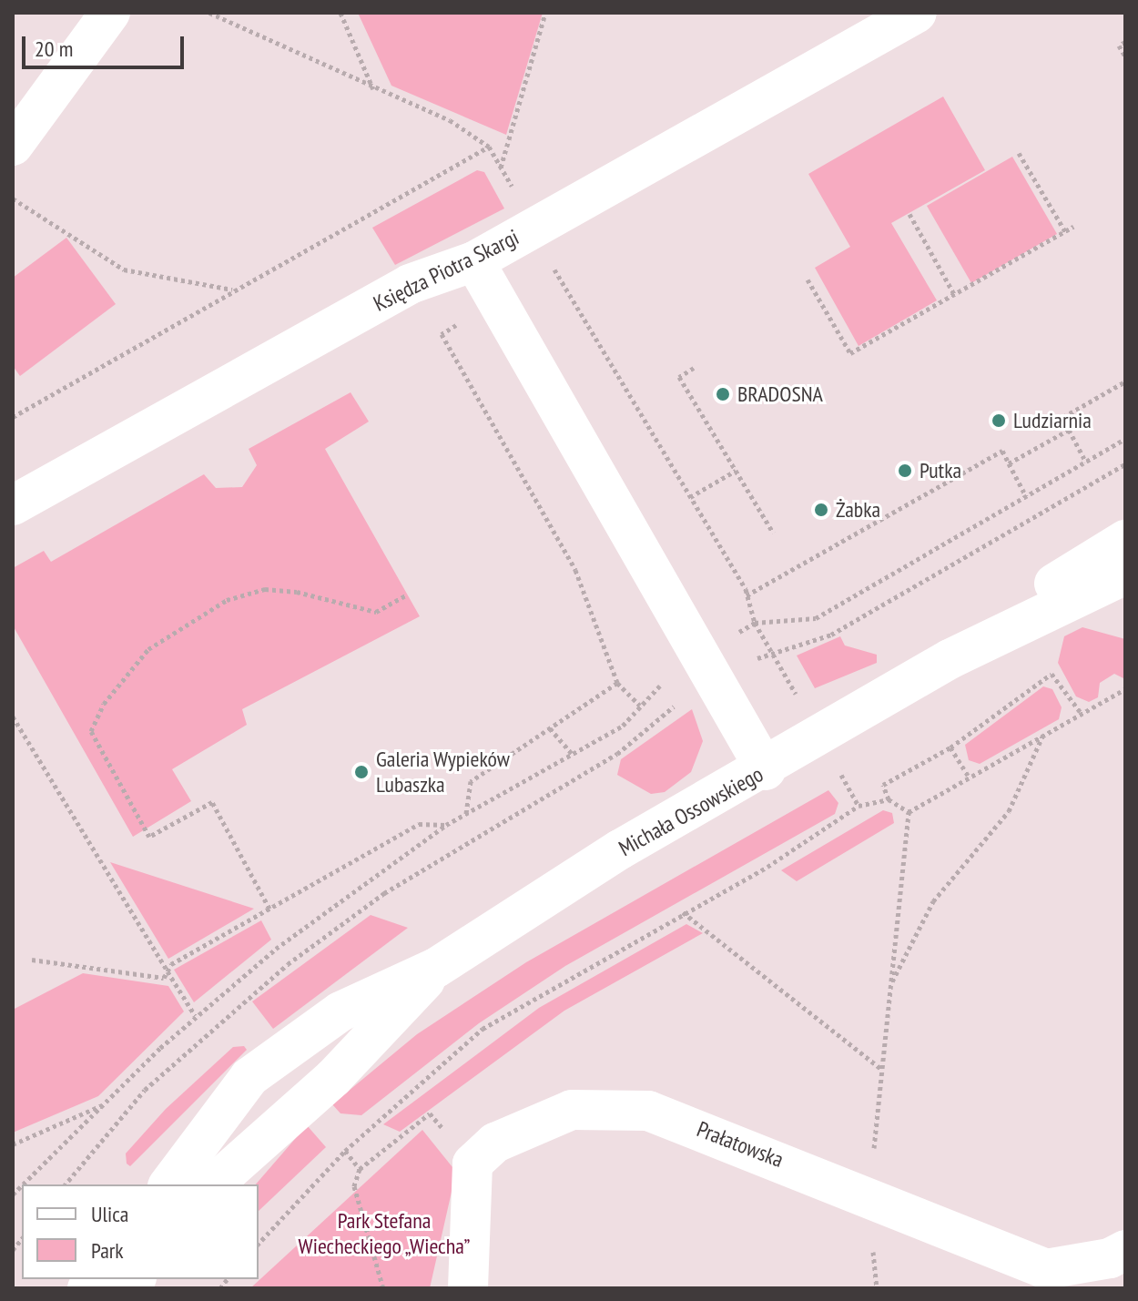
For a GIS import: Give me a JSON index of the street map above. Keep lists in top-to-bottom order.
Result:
{
  "streets": {
    "street": ["Księdza Piotra Skargi", "Michała Ossowskiego", "Prałatowska"]
  },
  "parks": ["Park Stefana Wiecheckiego „Wiecha”"],
  "places": [
    "BRADOSNA",
    "Ludziarnia",
    "Putka",
    "Żabka",
    "Galeria Wypieków Lubaszka"
  ],
  "legend": ["Ulica", "Park"],
  "scale_bar": "20 m"
}
